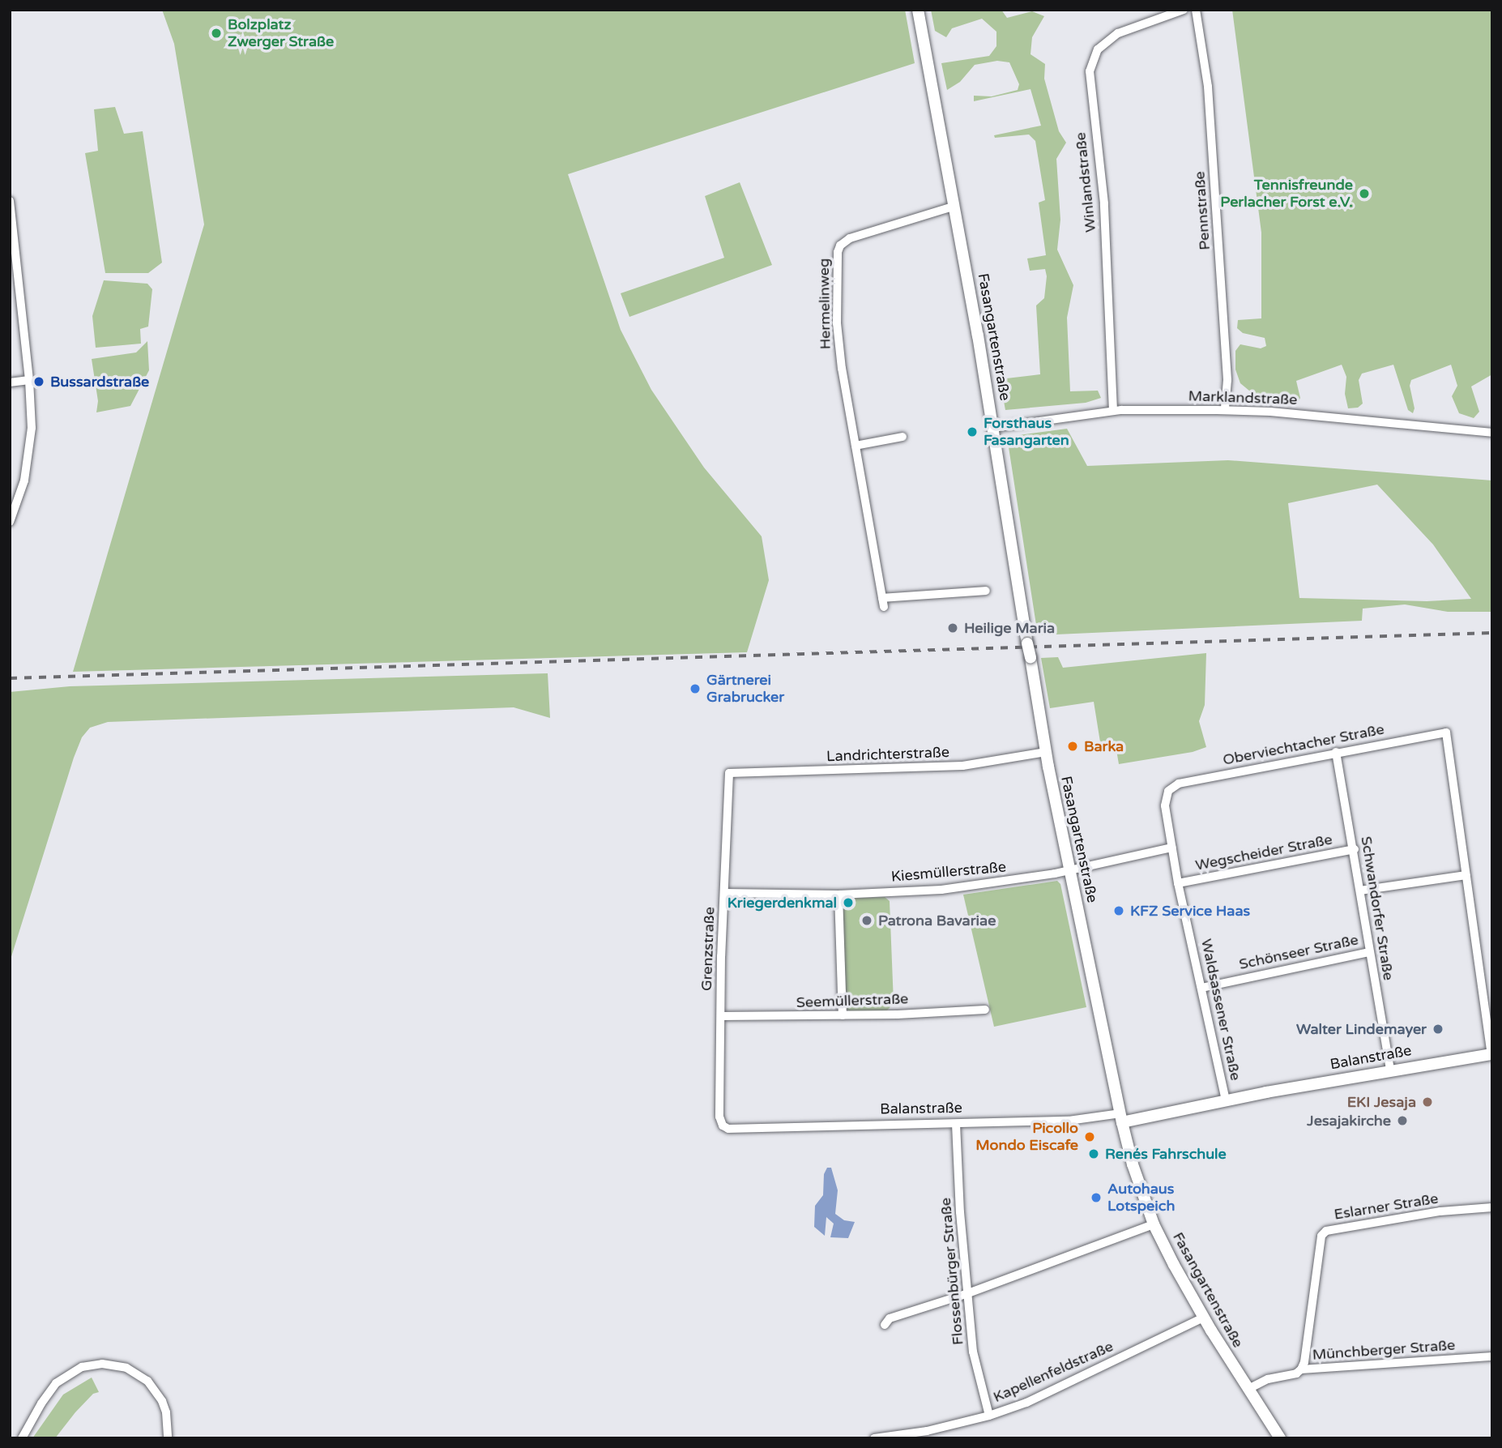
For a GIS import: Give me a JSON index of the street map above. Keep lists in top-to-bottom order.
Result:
{
  "streets": {
    "street": [
      "Winlandstraße",
      "Pennstraße",
      "Hermelinweg",
      "Fasangartenstraße",
      "Marklandstraße",
      "Oberviechtacher Straße",
      "Landrichterstraße",
      "Wegscheider Straße",
      "Kiesmüllerstraße",
      "Schwandorfer Straße",
      "Grenzstraße",
      "Schönseer Straße",
      "Seemüllerstraße",
      "Waldsassener Straße",
      "Balanstraße",
      "Eslarner Straße",
      "Flossenbürger Straße",
      "Münchberger Straße",
      "Kapellenfeldstraße"
    ]
  },
  "crossings": [
    ["Winlandstraße", "Marklandstraße"],
    ["Pennstraße", "Marklandstraße"],
    ["Hermelinweg", "Fasangartenstraße"],
    ["Fasangartenstraße", "Marklandstraße"],
    ["Fasangartenstraße", "Landrichterstraße"],
    ["Fasangartenstraße", "Kiesmüllerstraße"],
    ["Fasangartenstraße", "Balanstraße"],
    ["Fasangartenstraße", "Münchberger Straße"],
    ["Fasangartenstraße", "Kapellenfeldstraße"],
    ["Oberviechtacher Straße", "Schwandorfer Straße"],
    ["Oberviechtacher Straße", "Waldsassener Straße"],
    ["Landrichterstraße", "Grenzstraße"],
    ["Wegscheider Straße", "Schwandorfer Straße"],
    ["Wegscheider Straße", "Waldsassener Straße"],
    ["Kiesmüllerstraße", "Grenzstraße"],
    ["Kiesmüllerstraße", "Waldsassener Straße"],
    ["Schwandorfer Straße", "Schönseer Straße"],
    ["Schwandorfer Straße", "Balanstraße"],
    ["Grenzstraße", "Seemüllerstraße"],
    ["Grenzstraße", "Balanstraße"],
    ["Schönseer Straße", "Waldsassener Straße"],
    ["Waldsassener Straße", "Balanstraße"],
    ["Balanstraße", "Flossenbürger Straße"],
    ["Eslarner Straße", "Münchberger Straße"],
    ["Flossenbürger Straße", "Kapellenfeldstraße"]
  ],
  "places": [
    "Bolzplatz Zwerger Straße",
    "Tennisfreunde Perlacher Forst e.V.",
    "Bussardstraße",
    "Forsthaus Fasangarten",
    "Heilige Maria",
    "Gärtnerei Grabrucker",
    "Barka",
    "Kriegerdenkmal",
    "KFZ Service Haas",
    "Patrona Bavariae",
    "Walter Lindemayer",
    "EKI Jesaja",
    "Jesajakirche",
    "Picollo Mondo Eiscafe",
    "Renés Fahrschule",
    "Autohaus Lotspeich"
  ]
}
